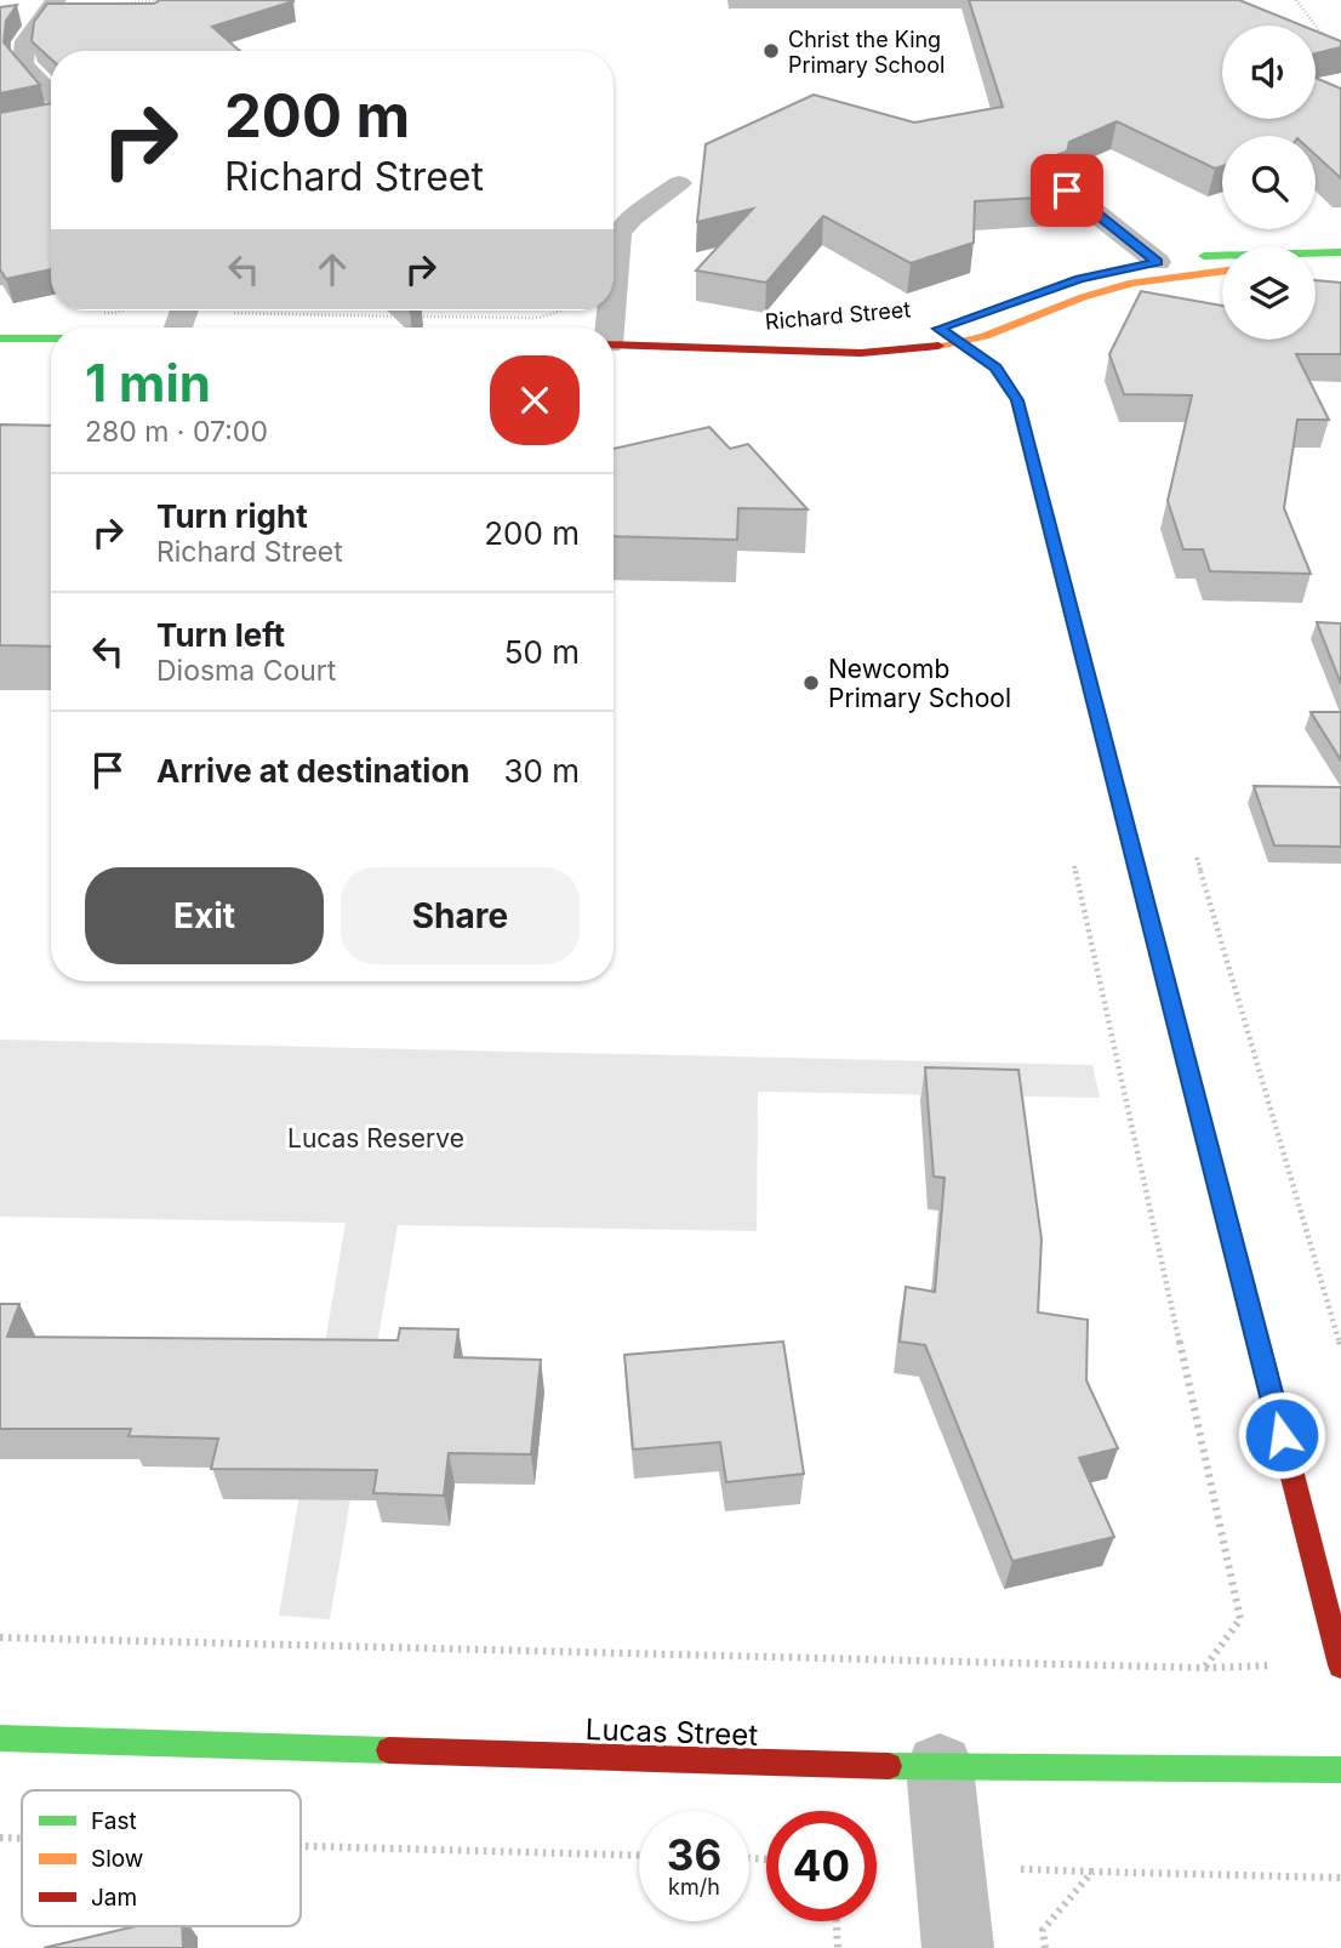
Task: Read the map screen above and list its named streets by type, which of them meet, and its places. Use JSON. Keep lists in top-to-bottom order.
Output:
{
  "streets": {
    "street": ["Richard Street", "Lucas Street"]
  },
  "parks": ["Lucas Reserve"],
  "places": ["Christ the King Primary School", "Newcomb Primary School"],
  "legend": ["Fast", "Slow", "Jam"],
  "page": {
    "turn": ["200 m", "Richard Street"],
    "heading": ["1 min", "280 m · 07:00"],
    "list": [
      {
        "name": "Turn right",
        "note": "Richard Street",
        "value": "200 m"
      },
      {
        "name": "Turn left",
        "note": "Diosma Court",
        "value": "50 m"
      },
      {
        "name": "Arrive at destination",
        "value": "30 m"
      }
    ],
    "buttons": ["Exit", "Share"],
    "speed": "36 km/h",
    "limit": "40"
  }
}
